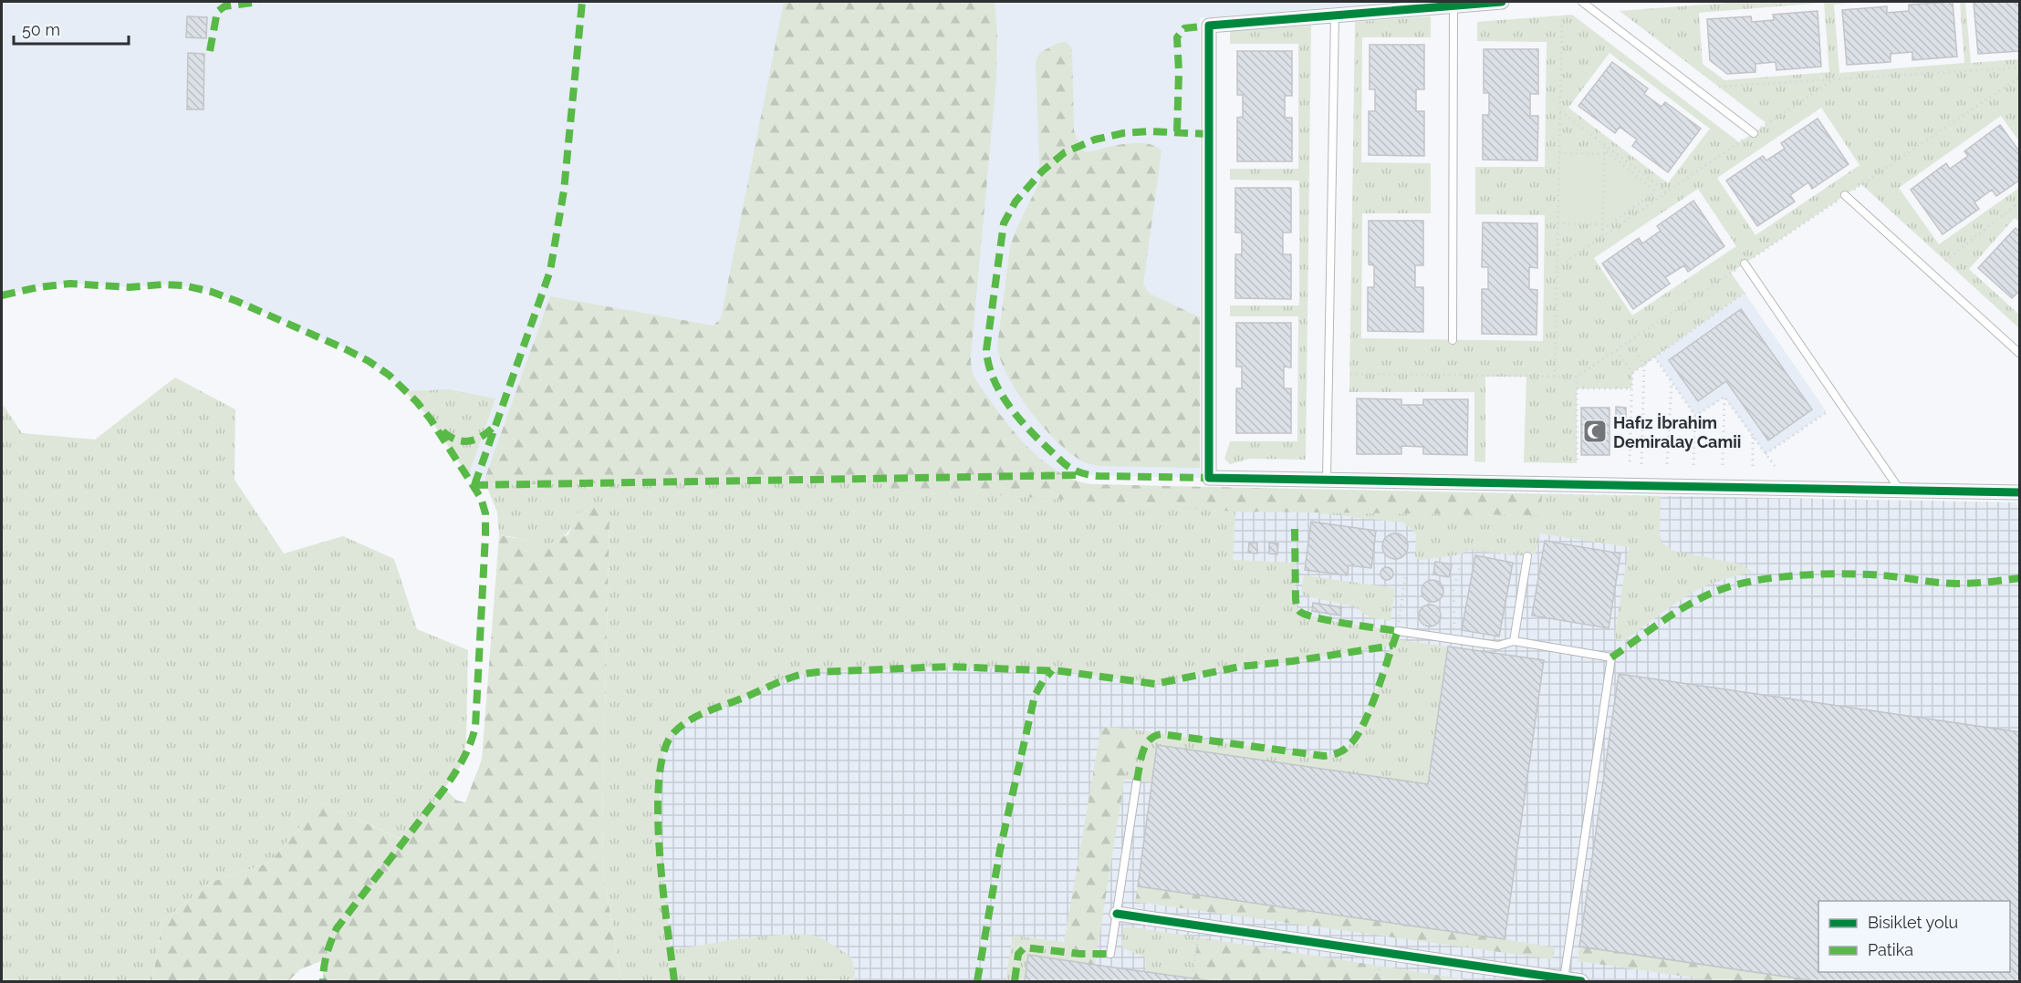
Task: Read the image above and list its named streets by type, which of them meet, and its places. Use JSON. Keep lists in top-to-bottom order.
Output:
{
  "places": {
    "mosque": ["Hafız İbrahim Demiralay Camii"]
  },
  "legend": ["Bisiklet yolu", "Patika"],
  "scale_bar": "50 m"
}
